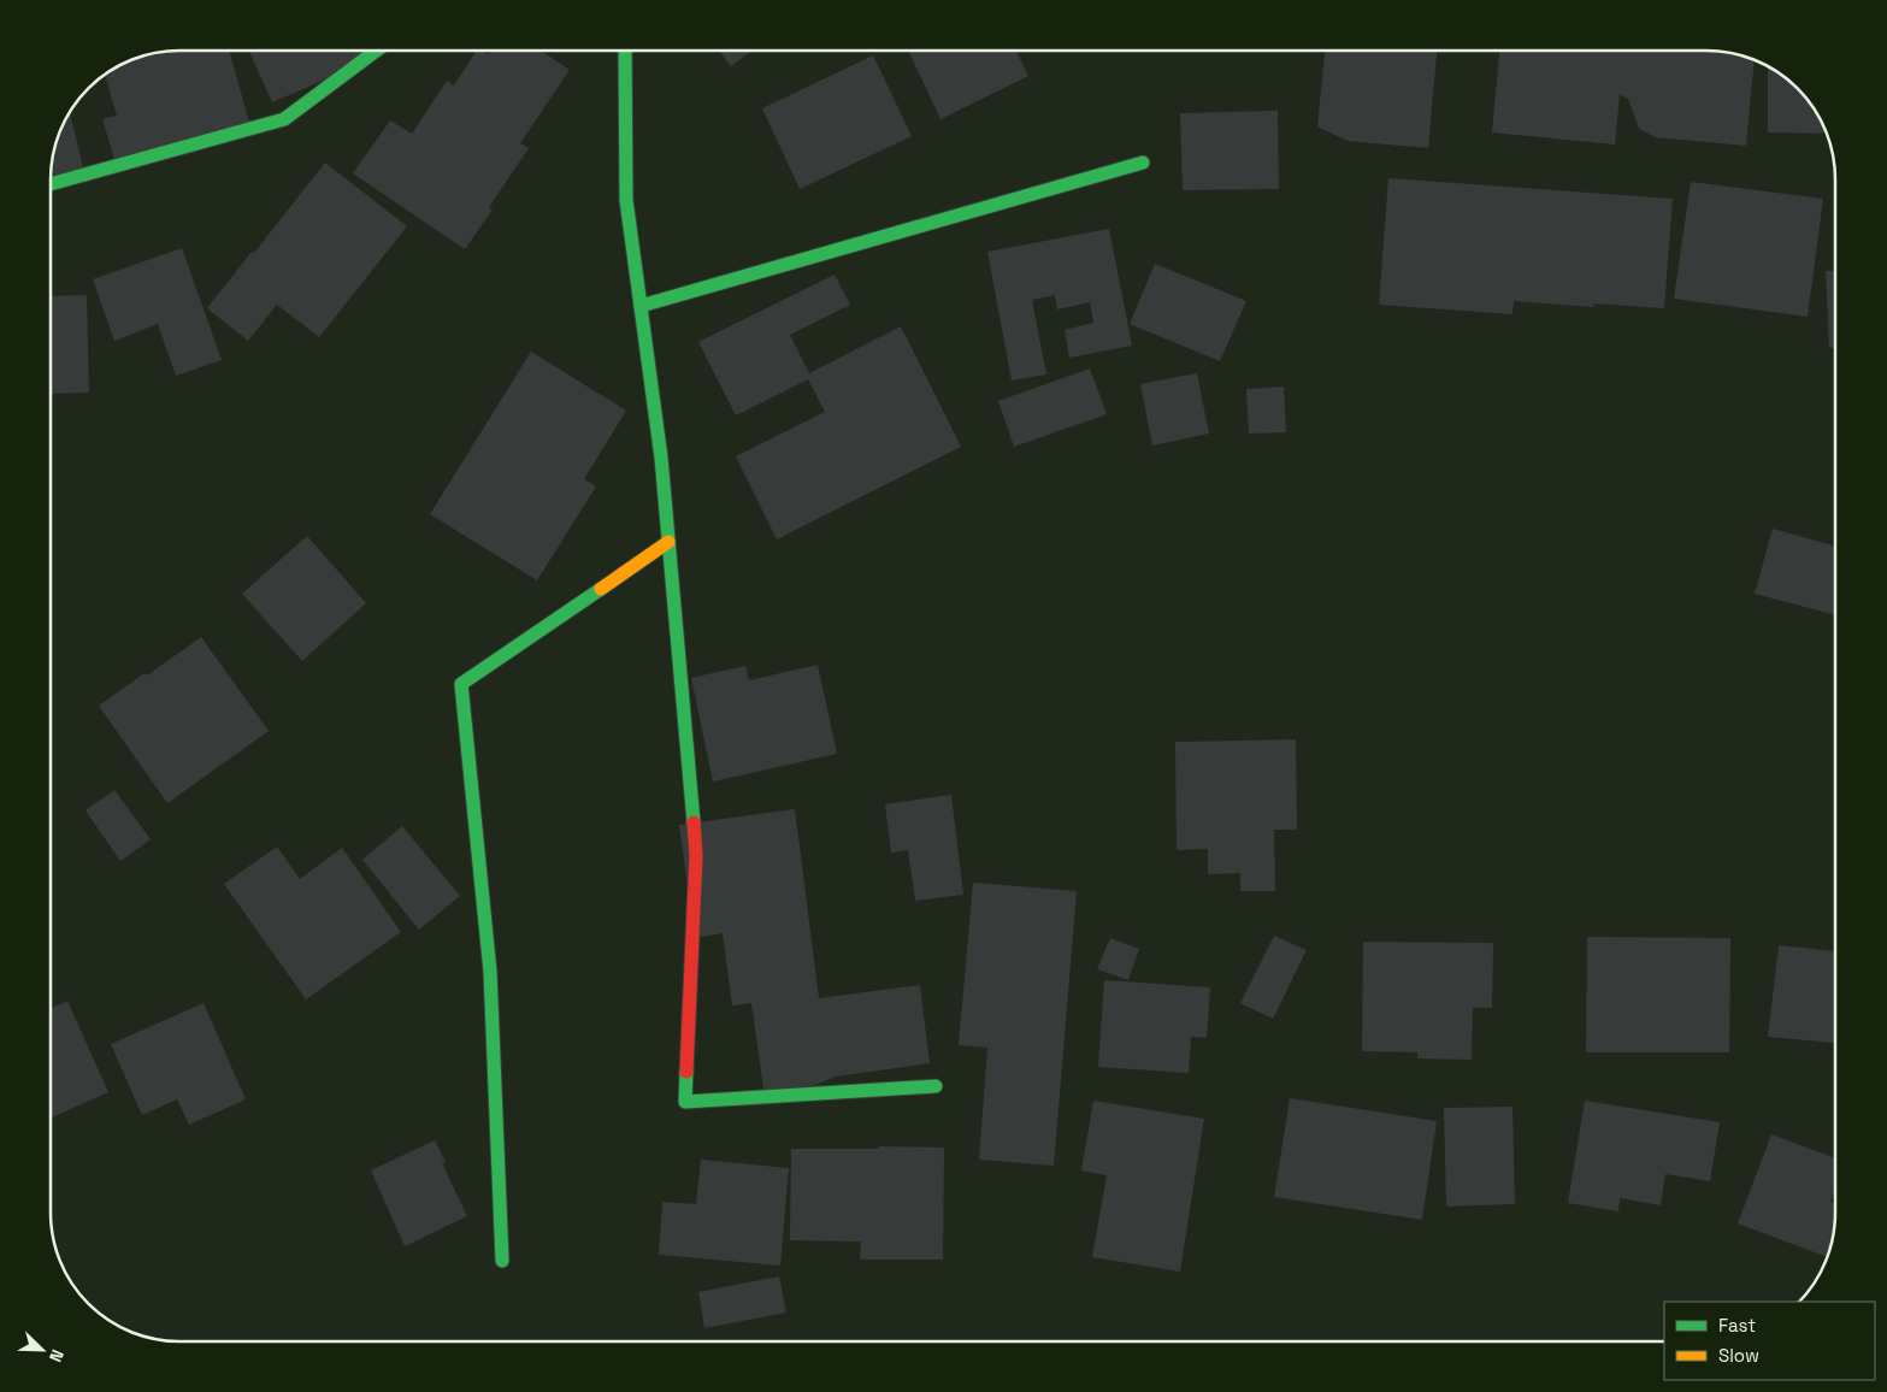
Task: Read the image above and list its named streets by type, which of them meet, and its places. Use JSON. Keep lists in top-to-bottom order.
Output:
{
  "legend": ["Fast", "Slow"],
  "north": "bottom right"
}
